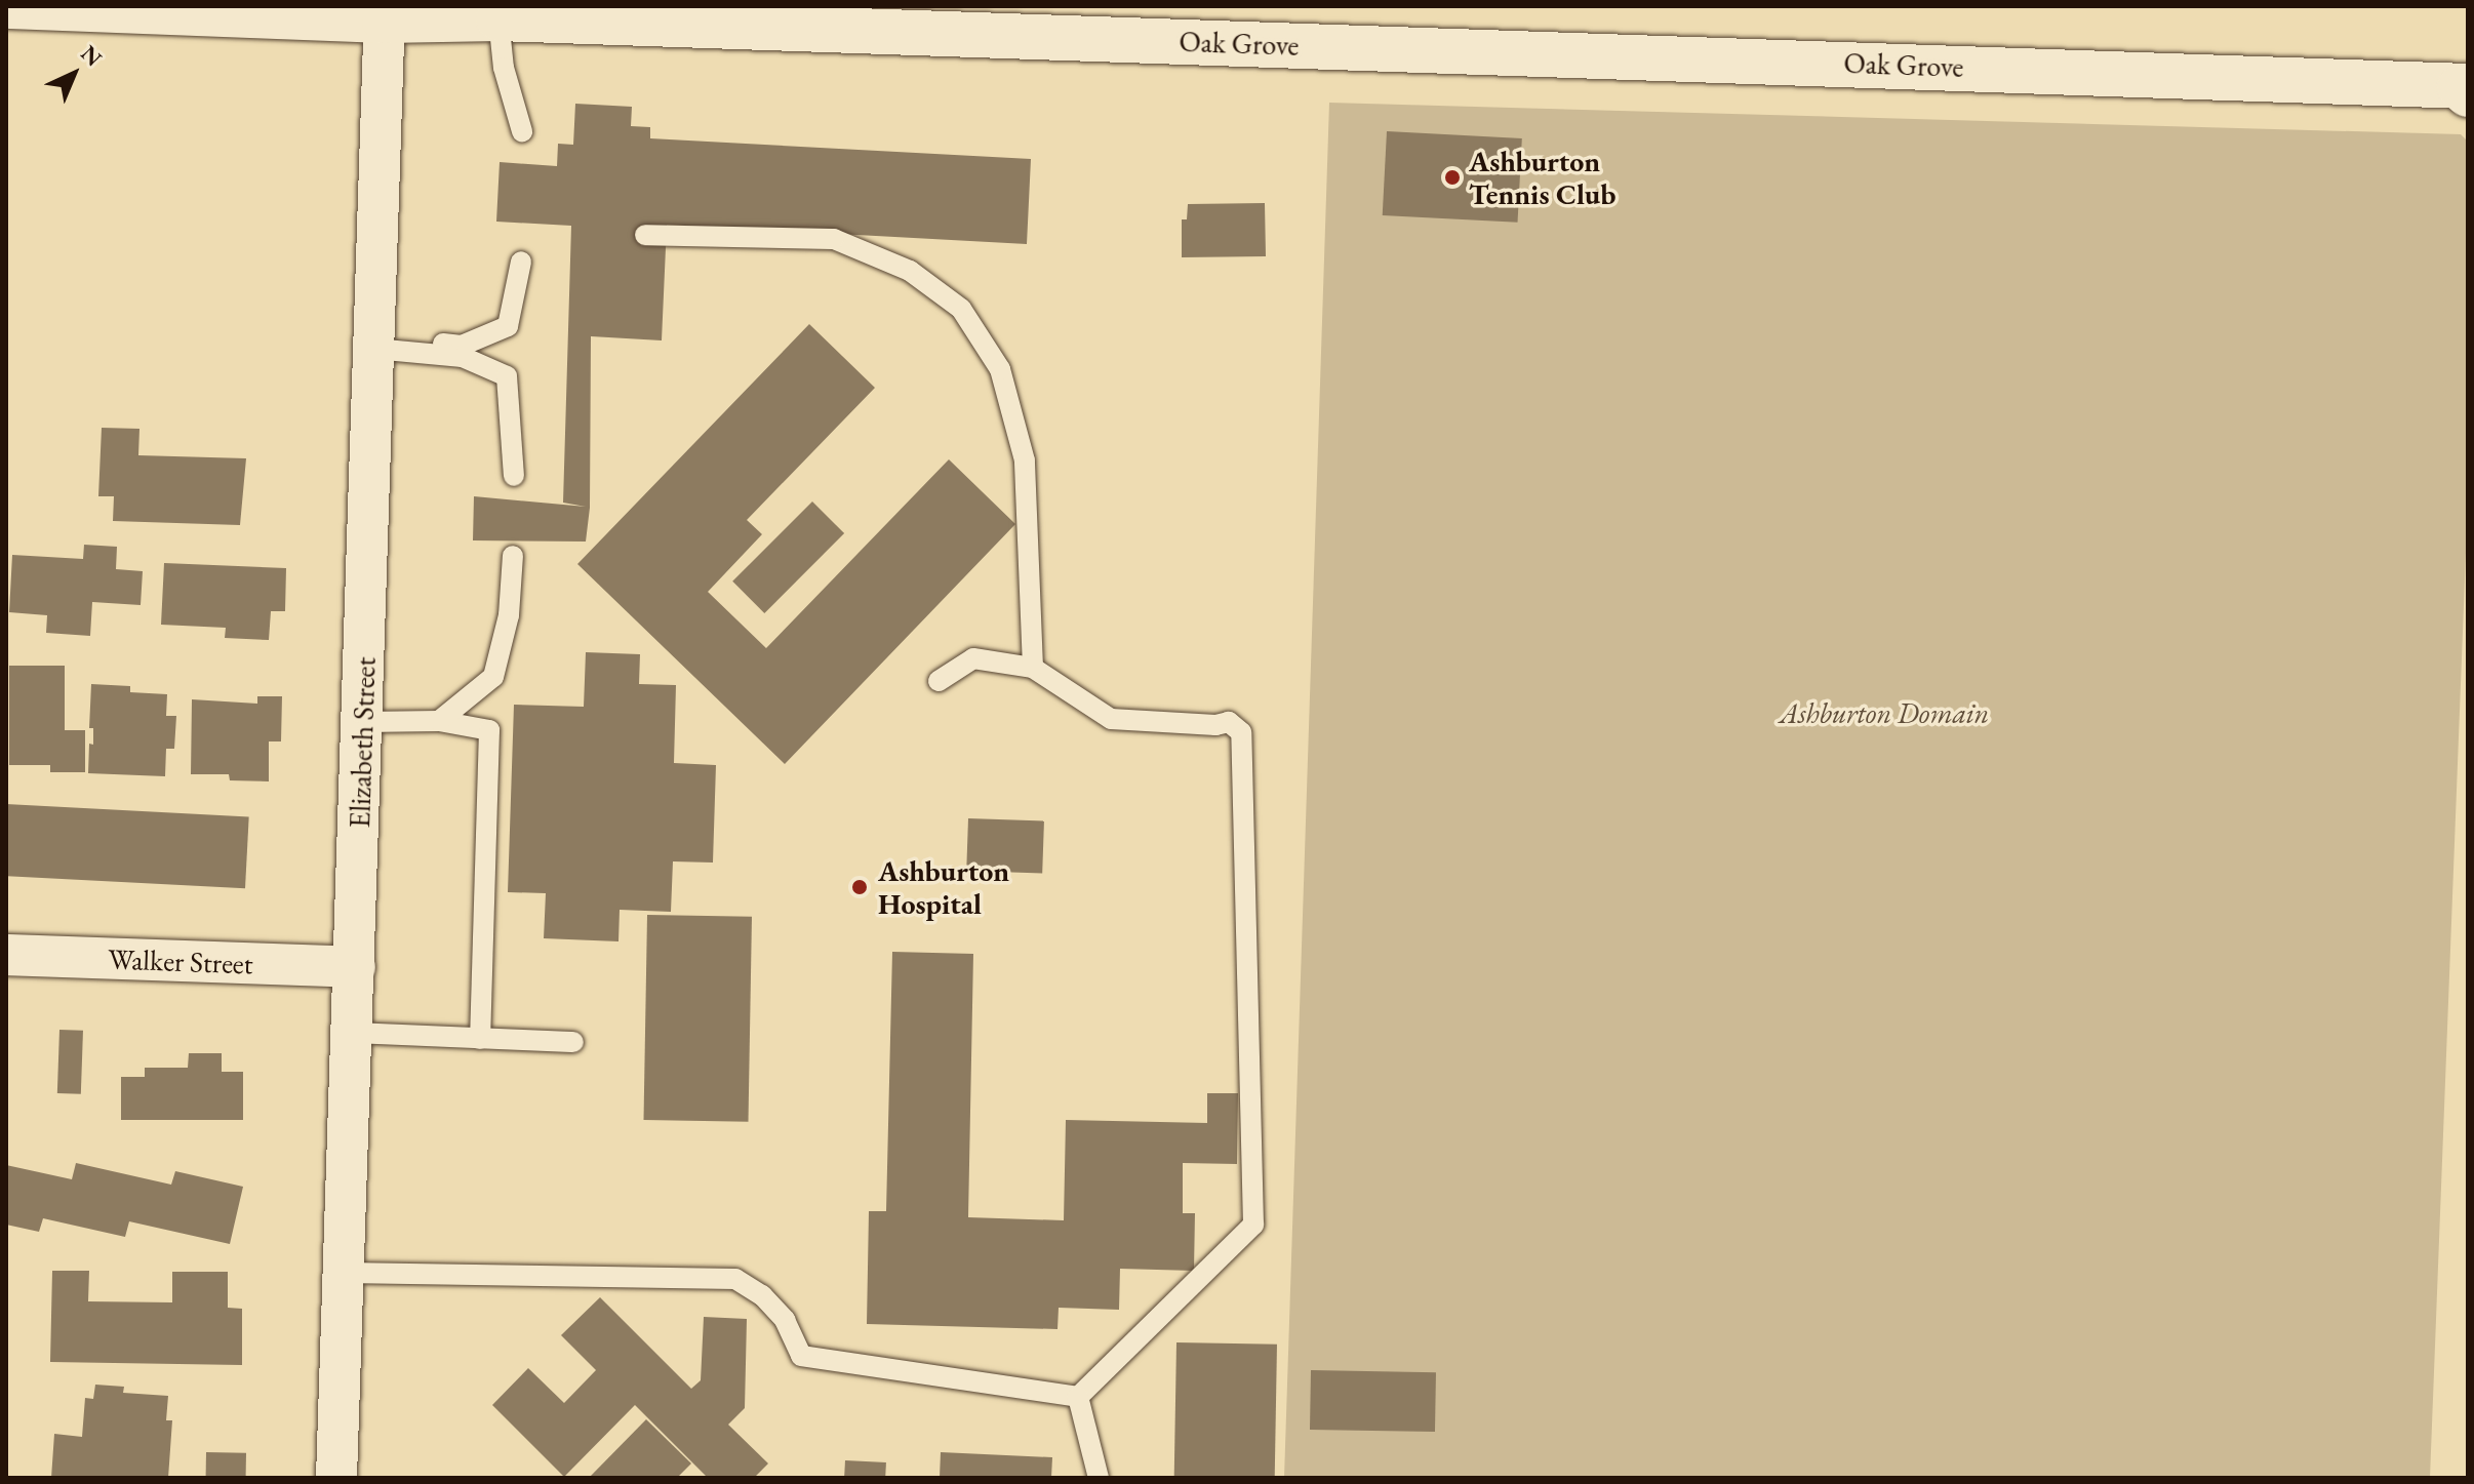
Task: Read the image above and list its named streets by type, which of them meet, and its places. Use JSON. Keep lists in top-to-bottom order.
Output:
{
  "streets": {
    "street": ["Oak Grove", "Elizabeth Street", "Walker Street"]
  },
  "crossings": [
    ["Oak Grove", "Elizabeth Street"],
    ["Elizabeth Street", "Walker Street"]
  ],
  "parks": ["Ashburton Domain"],
  "places": ["Ashburton Tennis Club", "Ashburton Hospital"],
  "north": "top right"
}
